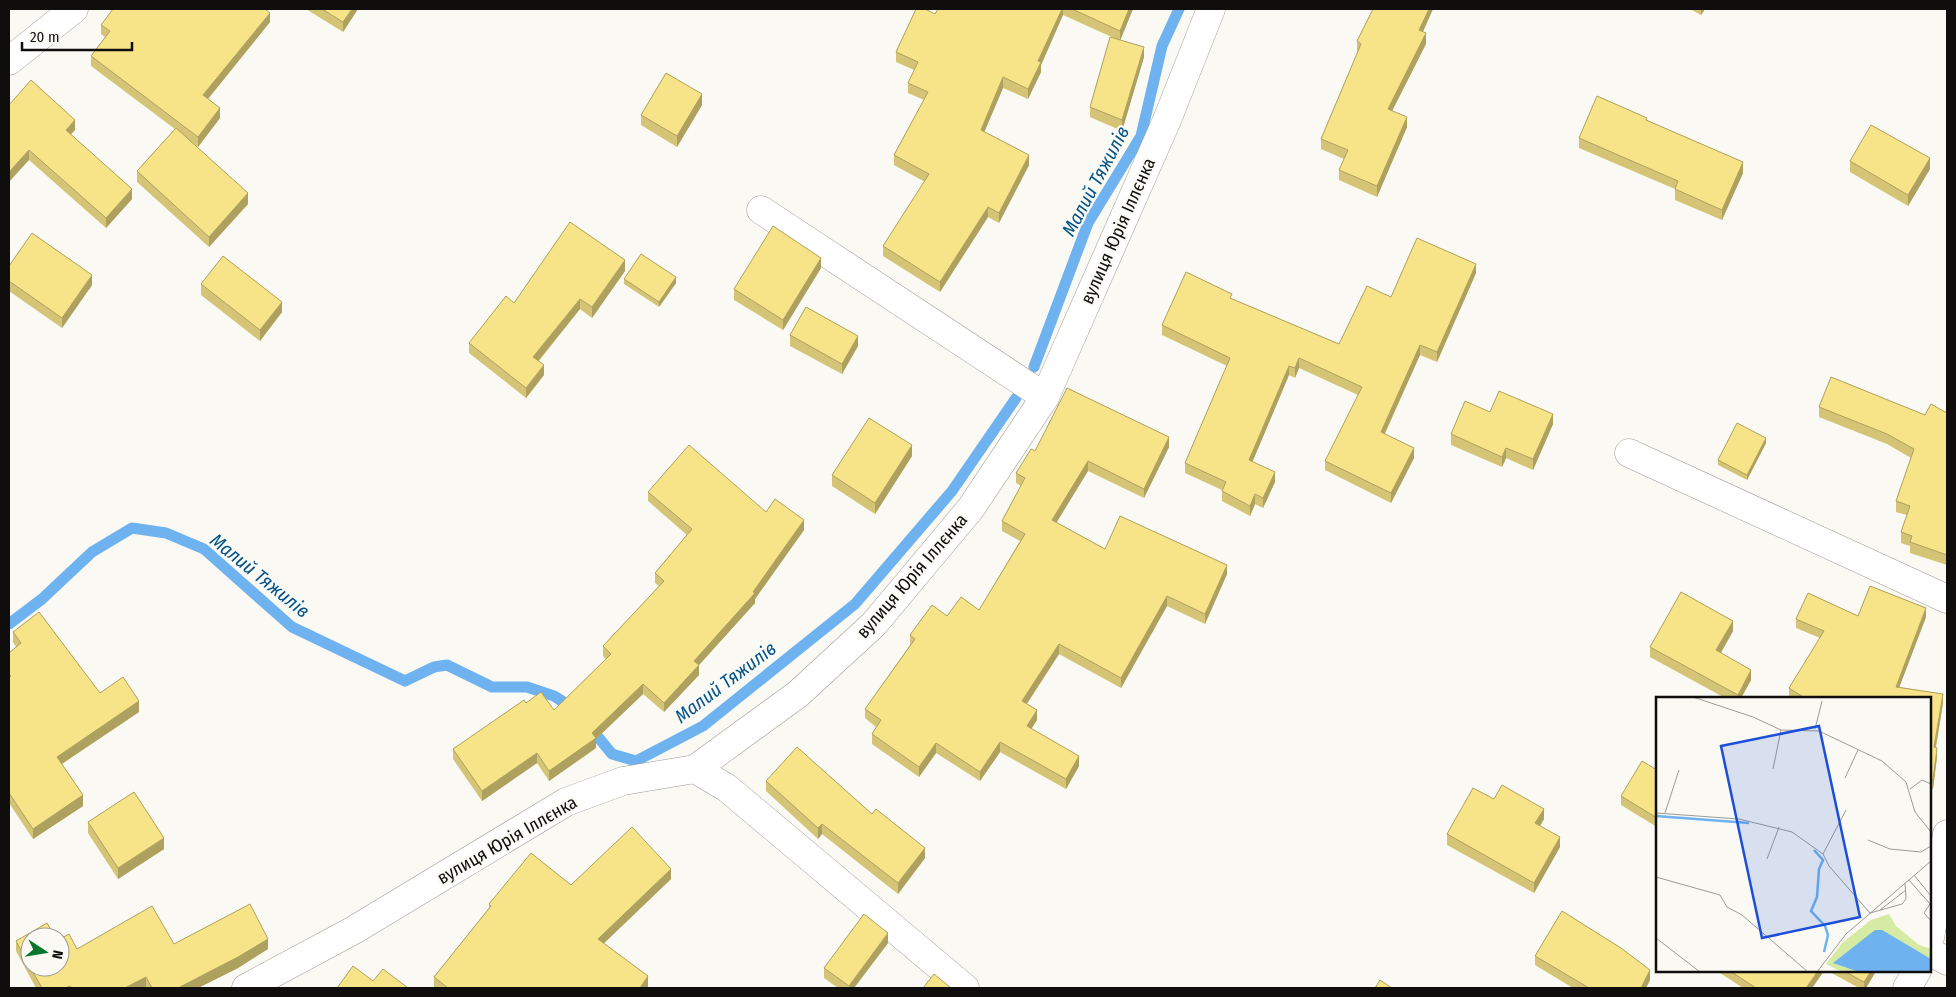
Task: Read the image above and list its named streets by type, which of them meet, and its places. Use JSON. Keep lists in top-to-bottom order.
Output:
{
  "streets": {
    "street": ["вулиця Юрія Іллєнка"]
  },
  "water": ["Малий Тяжилів"],
  "scale_bar": "20 m",
  "north": "right"
}
